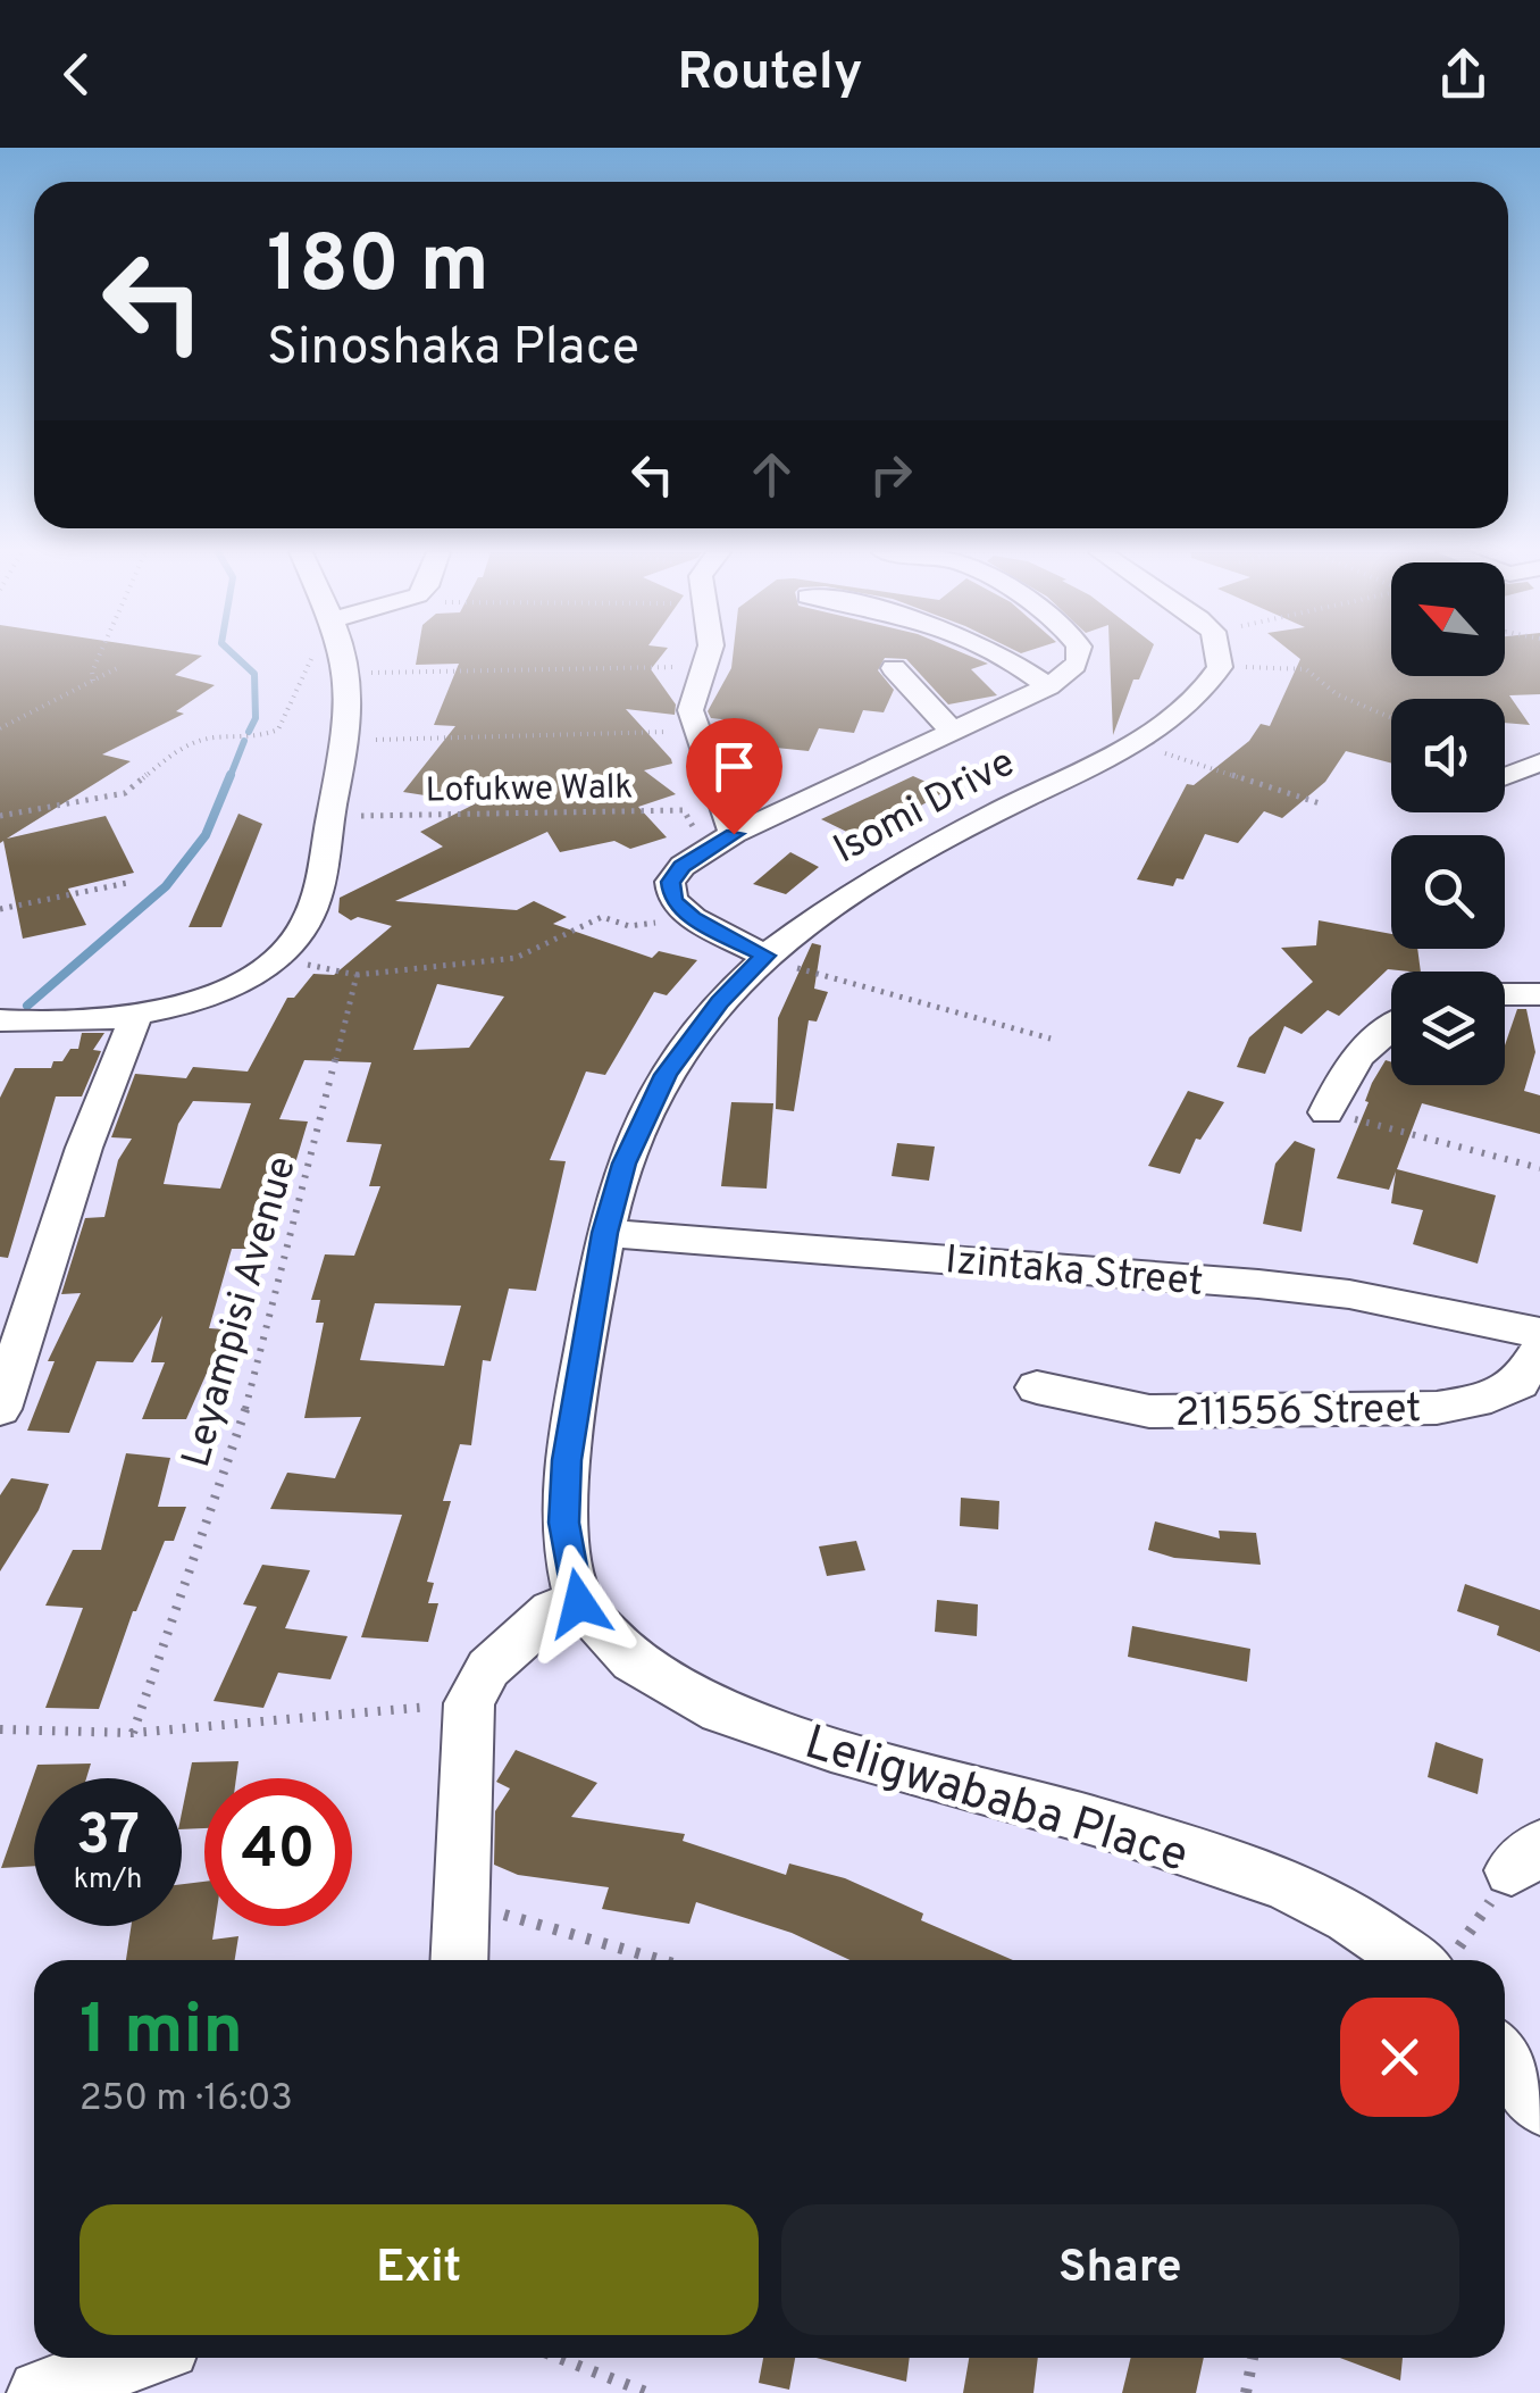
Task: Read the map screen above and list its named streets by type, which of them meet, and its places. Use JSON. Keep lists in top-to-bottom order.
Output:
{
  "streets": {
    "street": [
      "Isomi Drive",
      "Izintaka Street",
      "211556 Street",
      "Leligwababa Place"
    ],
    "path": ["Lofukwe Walk", "Leyampisi Avenue"]
  },
  "crossings": [
    ["Isomi Drive", "Izintaka Street"],
    ["Isomi Drive", "Leligwababa Place"]
  ],
  "north": "top left",
  "page": {
    "header": "Routely",
    "turn": ["180 m", "Sinoshaka Place"],
    "speed": "37 km/h",
    "limit": "40",
    "heading": ["1 min", "250 m · 16:03"],
    "buttons": ["Exit", "Share"]
  }
}
